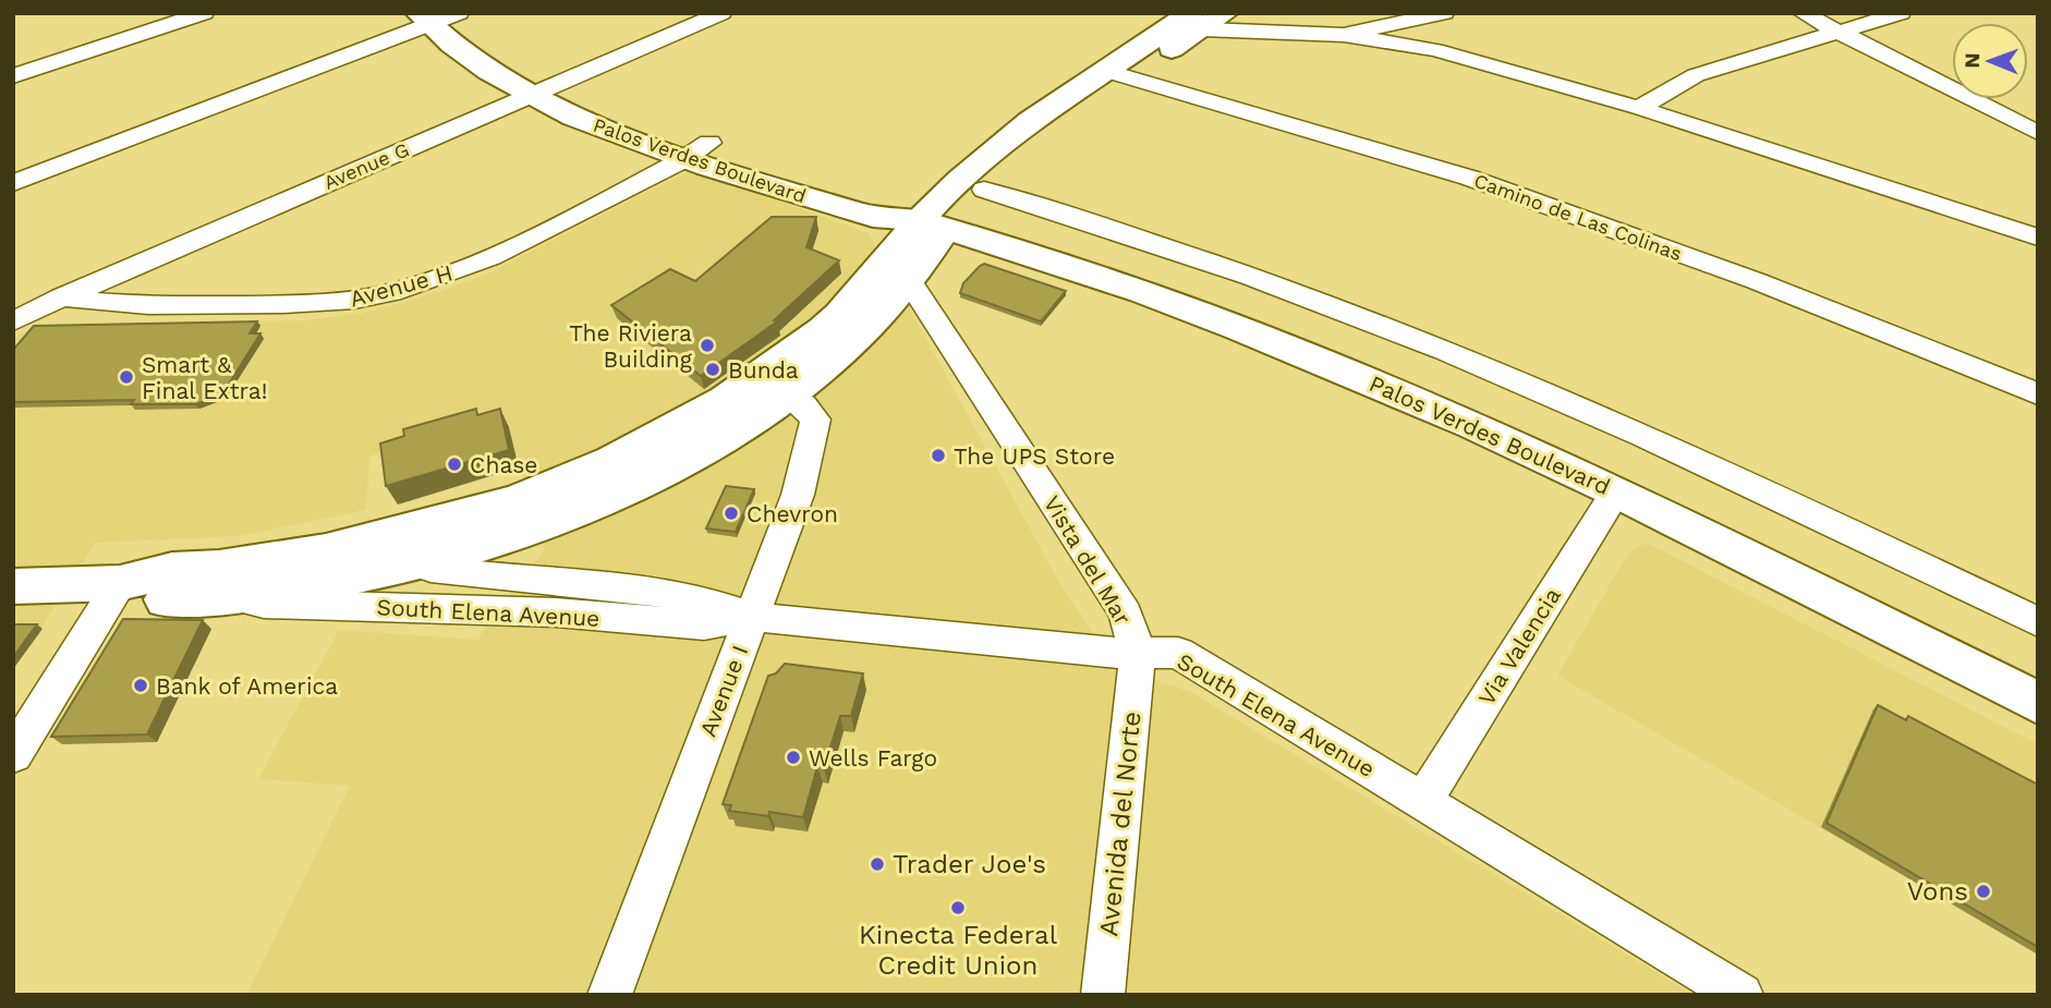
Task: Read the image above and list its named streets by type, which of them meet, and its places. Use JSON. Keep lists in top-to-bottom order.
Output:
{
  "streets": {
    "main road": ["Palos Verdes Boulevard"],
    "street": [
      "Avenue G",
      "Camino de Las Colinas",
      "Avenue H",
      "Vista del Mar",
      "South Elena Avenue",
      "Via Valencia",
      "Avenue I",
      "Avenida del Norte"
    ]
  },
  "crossings": [
    ["Palos Verdes Boulevard", "Avenue G"],
    ["Palos Verdes Boulevard", "Avenue H"],
    ["Palos Verdes Boulevard", "Via Valencia"],
    ["Avenue G", "Avenue H"],
    ["Vista del Mar", "South Elena Avenue"],
    ["Vista del Mar", "Avenida del Norte"],
    ["South Elena Avenue", "Via Valencia"],
    ["South Elena Avenue", "Avenue I"],
    ["South Elena Avenue", "Avenida del Norte"]
  ],
  "places": [
    "The Riviera Building",
    "Bunda",
    "Smart & Final Extra!",
    "The UPS Store",
    "Chase",
    "Chevron",
    "Bank of America",
    "Wells Fargo",
    "Trader Joe's",
    "Vons",
    "Kinecta Federal Credit Union"
  ],
  "north": "left"
}
